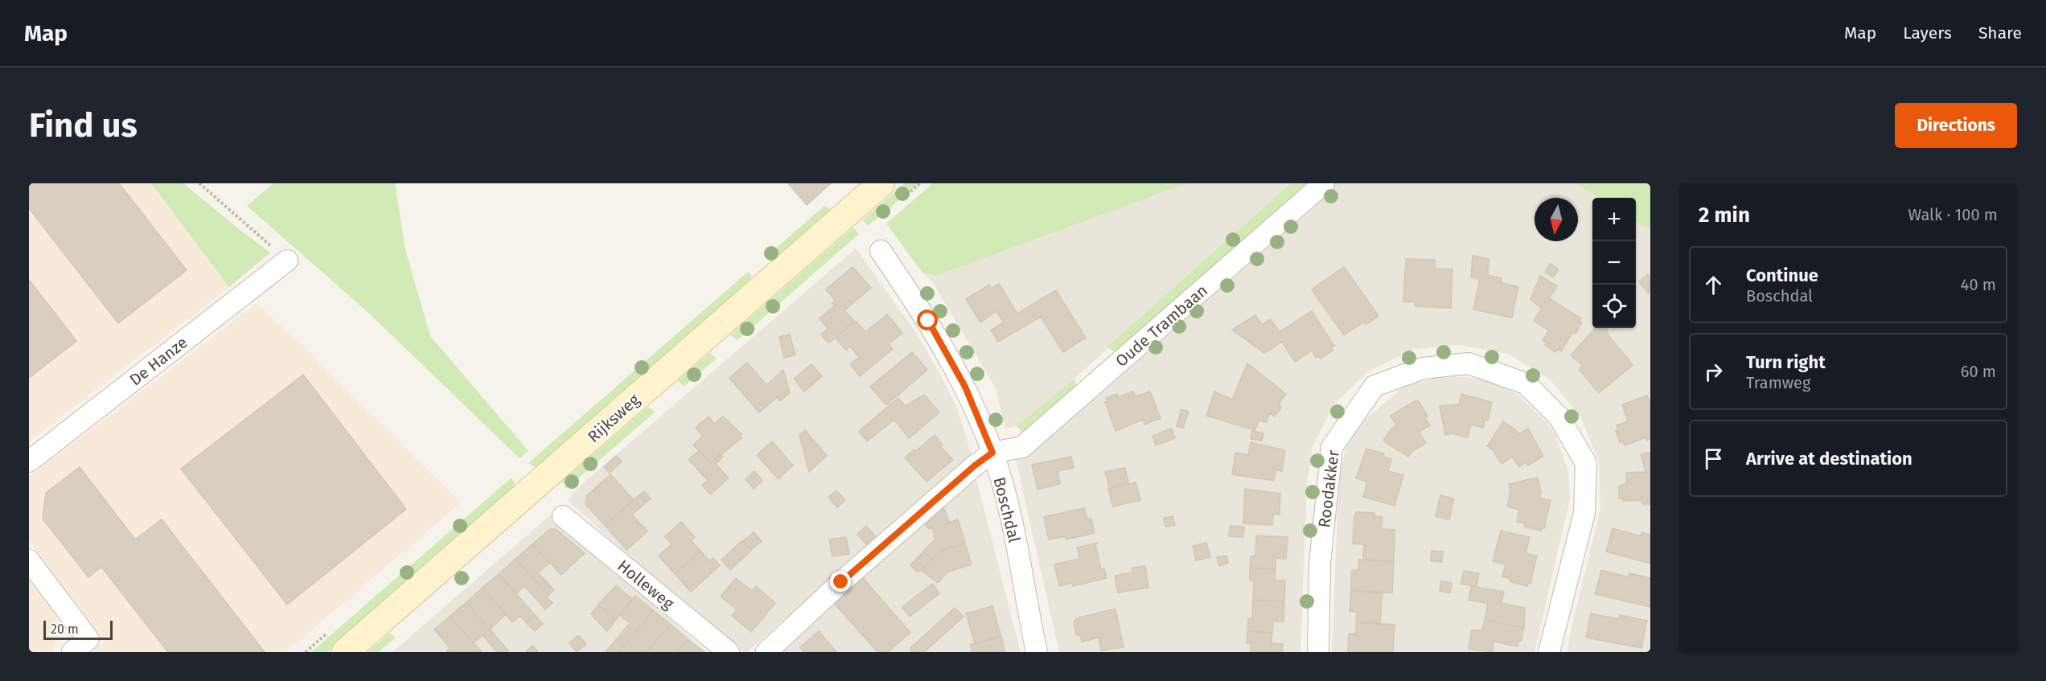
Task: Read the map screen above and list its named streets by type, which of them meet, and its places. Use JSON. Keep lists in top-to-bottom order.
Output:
{
  "streets": {
    "main road": ["Rijksweg"],
    "street": [
      "Oude Trambaan",
      "De Hanze",
      "Roodakker",
      "Boschdal",
      "Holleweg"
    ]
  },
  "crossings": [
    ["Oude Trambaan", "Boschdal"]
  ],
  "scale_bar": "20 m",
  "north": "bottom",
  "page": {
    "header": "Map",
    "nav": ["Map", "Layers", "Share"],
    "buttons": "Directions",
    "title": "Find us",
    "heading": ["2 min", "Walk · 100 m"],
    "map_buttons": ["+", "−"],
    "list": [
      ["Continue", "Boschdal", "40 m"],
      ["Turn right", "Tramweg", "60 m"],
      "Arrive at destination"
    ],
    "scale": "20 m"
  }
}
